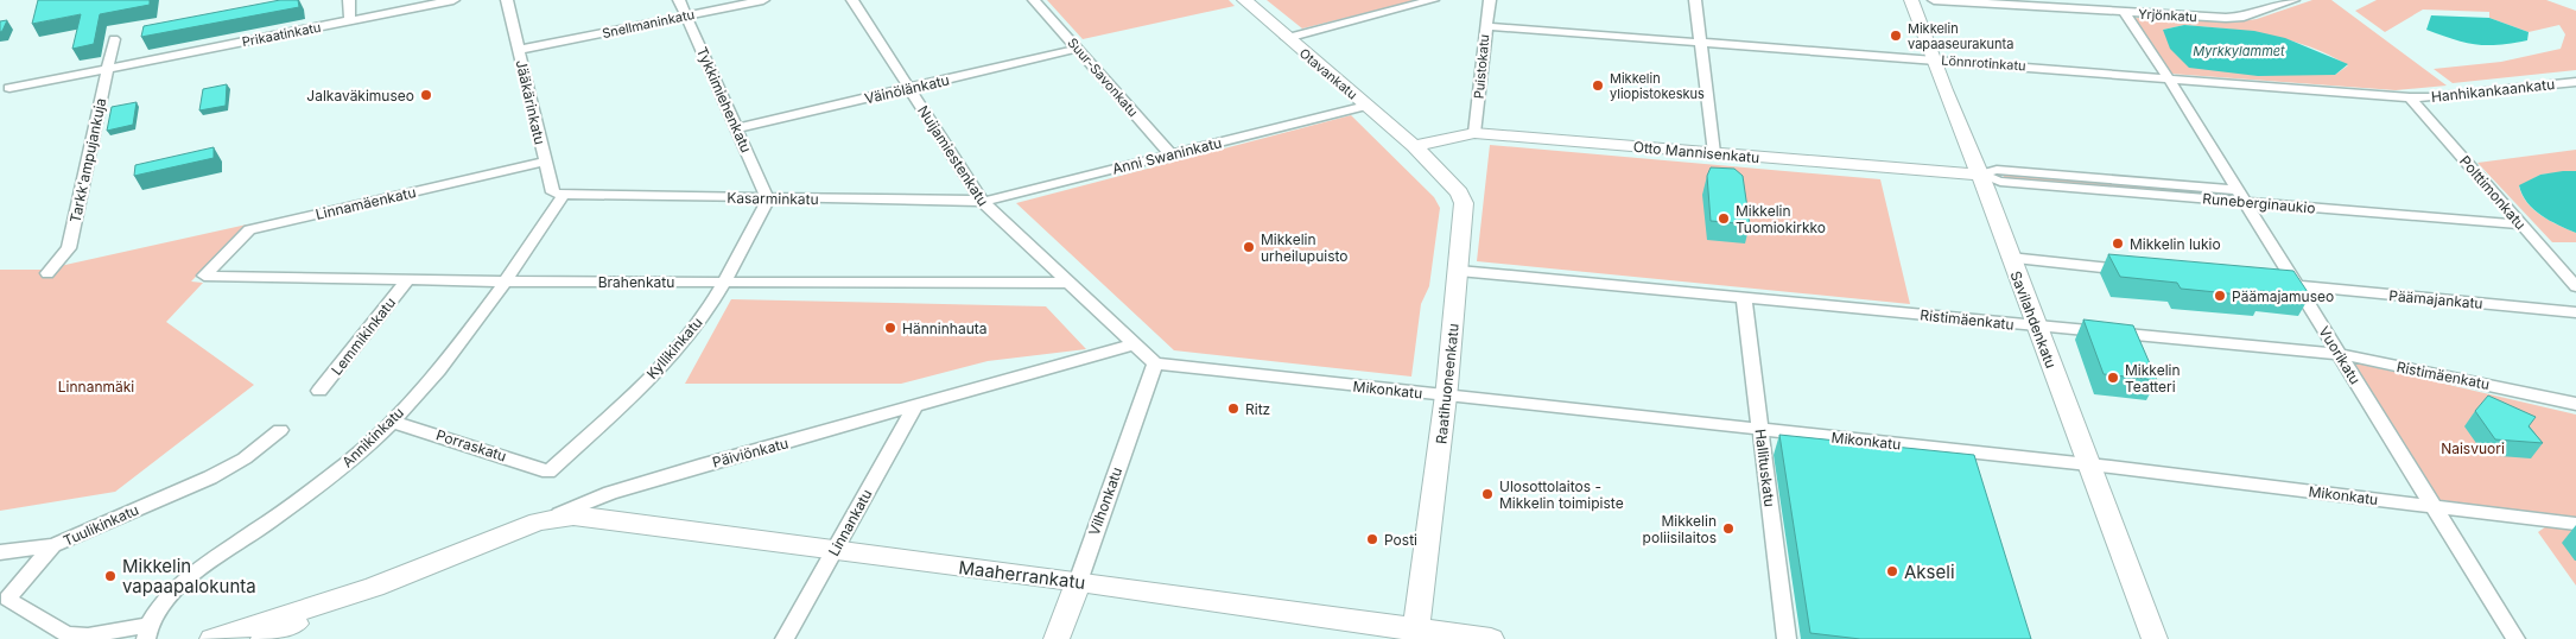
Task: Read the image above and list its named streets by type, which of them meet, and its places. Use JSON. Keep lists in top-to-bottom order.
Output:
{
  "streets": {
    "main road": [
      "Otavankatu",
      "Otto Mannisenkatu",
      "Savilahdenkatu",
      "Raatihuoneenkatu",
      "Päiviönkatu",
      "Vilhonkatu",
      "Maaherrankatu"
    ],
    "street": [
      "Yrjönkatu",
      "Snellmaninkatu",
      "Prikaatinkatu",
      "Lönnrotinkatu",
      "Puistokatu",
      "Suur-Savonkatu",
      "Väinölänkatu",
      "Hanhikankaankatu",
      "Tykkimiehenkatu",
      "Jääkärinkatu",
      "Nuijamiestenkatu",
      "Anni Swaninkatu",
      "Tarkk'ampujankuja",
      "Polttimonkatu",
      "Kasarminkatu",
      "Linnamäenkatu",
      "Runeberginaukio",
      "Brahenkatu",
      "Päämajankatu",
      "Ristimäenkatu",
      "Lemmikinkatu",
      "Kyllikinkatu",
      "Vuorikatu",
      "Mikonkatu",
      "Annikinkatu",
      "Porraskatu",
      "Hallituskatu",
      "Linnankatu",
      "Tuulikinkatu"
    ]
  },
  "crossings": [
    ["Yrjönkatu", "Vuorikatu"],
    ["Snellmaninkatu", "Tykkimiehenkatu"],
    ["Snellmaninkatu", "Jääkärinkatu"],
    ["Prikaatinkatu", "Tarkk'ampujankuja"],
    ["Lönnrotinkatu", "Puistokatu"],
    ["Lönnrotinkatu", "Hanhikankaankatu"],
    ["Lönnrotinkatu", "Polttimonkatu"],
    ["Lönnrotinkatu", "Savilahdenkatu"],
    ["Lönnrotinkatu", "Vuorikatu"],
    ["Puistokatu", "Otto Mannisenkatu"],
    ["Otavankatu", "Otto Mannisenkatu"],
    ["Otavankatu", "Anni Swaninkatu"],
    ["Otavankatu", "Raatihuoneenkatu"],
    ["Suur-Savonkatu", "Väinölänkatu"],
    ["Suur-Savonkatu", "Anni Swaninkatu"],
    ["Väinölänkatu", "Tykkimiehenkatu"],
    ["Väinölänkatu", "Nuijamiestenkatu"],
    ["Hanhikankaankatu", "Polttimonkatu"],
    ["Tykkimiehenkatu", "Kasarminkatu"],
    ["Tykkimiehenkatu", "Kyllikinkatu"],
    ["Jääkärinkatu", "Kasarminkatu"],
    ["Jääkärinkatu", "Linnamäenkatu"],
    ["Jääkärinkatu", "Annikinkatu"],
    ["Otto Mannisenkatu", "Runeberginaukio"],
    ["Otto Mannisenkatu", "Savilahdenkatu"],
    ["Otto Mannisenkatu", "Raatihuoneenkatu"],
    ["Nuijamiestenkatu", "Anni Swaninkatu"],
    ["Nuijamiestenkatu", "Kasarminkatu"],
    ["Nuijamiestenkatu", "Brahenkatu"],
    ["Nuijamiestenkatu", "Mikonkatu"],
    ["Nuijamiestenkatu", "Päiviönkatu"],
    ["Nuijamiestenkatu", "Vilhonkatu"],
    ["Anni Swaninkatu", "Kasarminkatu"],
    ["Polttimonkatu", "Runeberginaukio"],
    ["Kasarminkatu", "Kyllikinkatu"],
    ["Kasarminkatu", "Annikinkatu"],
    ["Linnamäenkatu", "Brahenkatu"],
    ["Runeberginaukio", "Savilahdenkatu"],
    ["Runeberginaukio", "Vuorikatu"],
    ["Brahenkatu", "Lemmikinkatu"],
    ["Brahenkatu", "Kyllikinkatu"],
    ["Brahenkatu", "Annikinkatu"],
    ["Päämajankatu", "Vuorikatu"],
    ["Ristimäenkatu", "Savilahdenkatu"],
    ["Ristimäenkatu", "Vuorikatu"],
    ["Ristimäenkatu", "Raatihuoneenkatu"],
    ["Ristimäenkatu", "Hallituskatu"],
    ["Savilahdenkatu", "Mikonkatu"],
    ["Kyllikinkatu", "Porraskatu"],
    ["Vuorikatu", "Mikonkatu"],
    ["Raatihuoneenkatu", "Mikonkatu"],
    ["Raatihuoneenkatu", "Maaherrankatu"],
    ["Mikonkatu", "Hallituskatu"],
    ["Mikonkatu", "Vilhonkatu"],
    ["Annikinkatu", "Porraskatu"],
    ["Annikinkatu", "Tuulikinkatu"],
    ["Päiviönkatu", "Linnankatu"],
    ["Päiviönkatu", "Maaherrankatu"],
    ["Vilhonkatu", "Maaherrankatu"],
    ["Linnankatu", "Maaherrankatu"]
  ],
  "water": ["Myrkkylammet"],
  "parks": ["Linnanmäki", "Naisvuori"],
  "places": [
    "Mikkelin vapaaseurakunta",
    "Mikkelin yliopistokeskus",
    "Jalkaväkimuseo",
    "Mikkelin Tuomiokirkko",
    "Mikkelin lukio",
    "Mikkelin urheilupuisto",
    "Päämajamuseo",
    "Hänninhauta",
    "Mikkelin Teatteri",
    "Ritz",
    "Ulosottolaitos - Mikkelin toimipiste",
    "Mikkelin poliisilaitos",
    "Posti",
    "Akseli",
    "Mikkelin vapaapalokunta"
  ]
}
